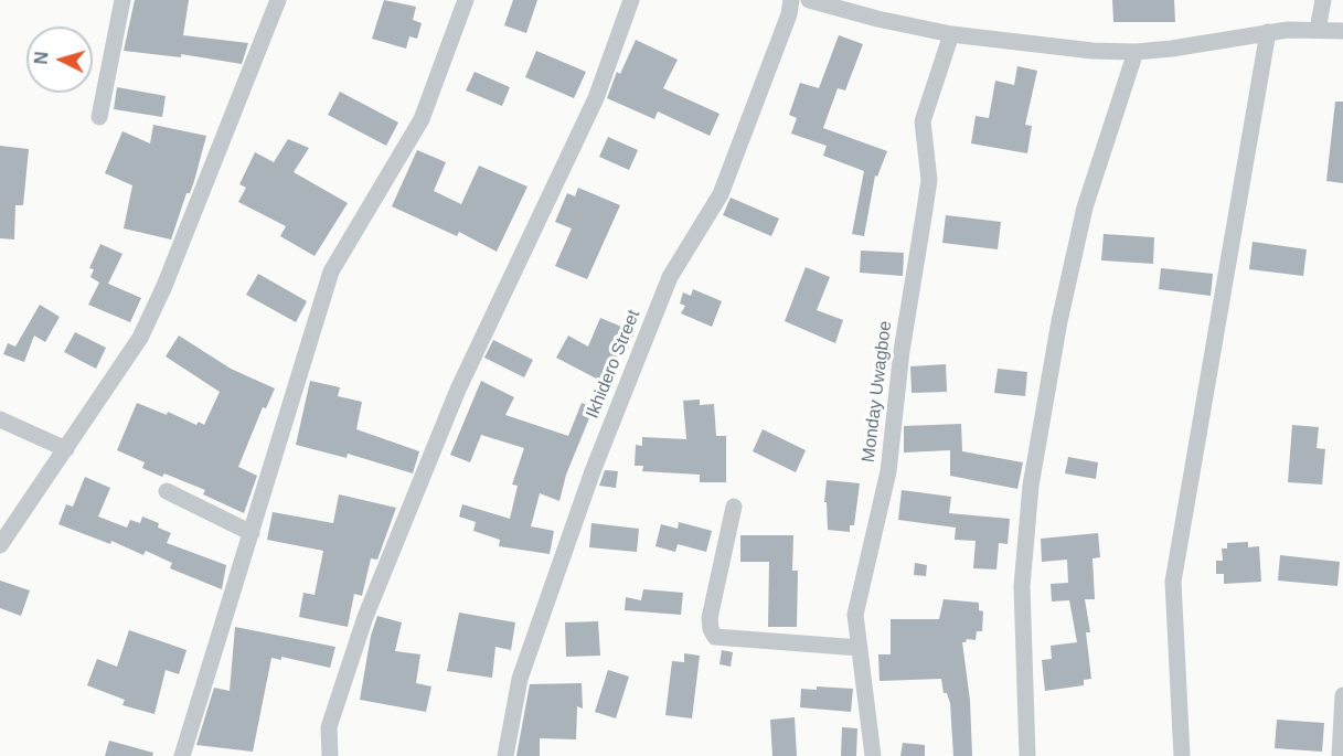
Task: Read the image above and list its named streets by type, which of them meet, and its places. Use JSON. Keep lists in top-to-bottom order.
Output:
{
  "streets": {
    "street": ["Ikhidero Street", "Monday Uwagboe"]
  },
  "north": "left"
}
